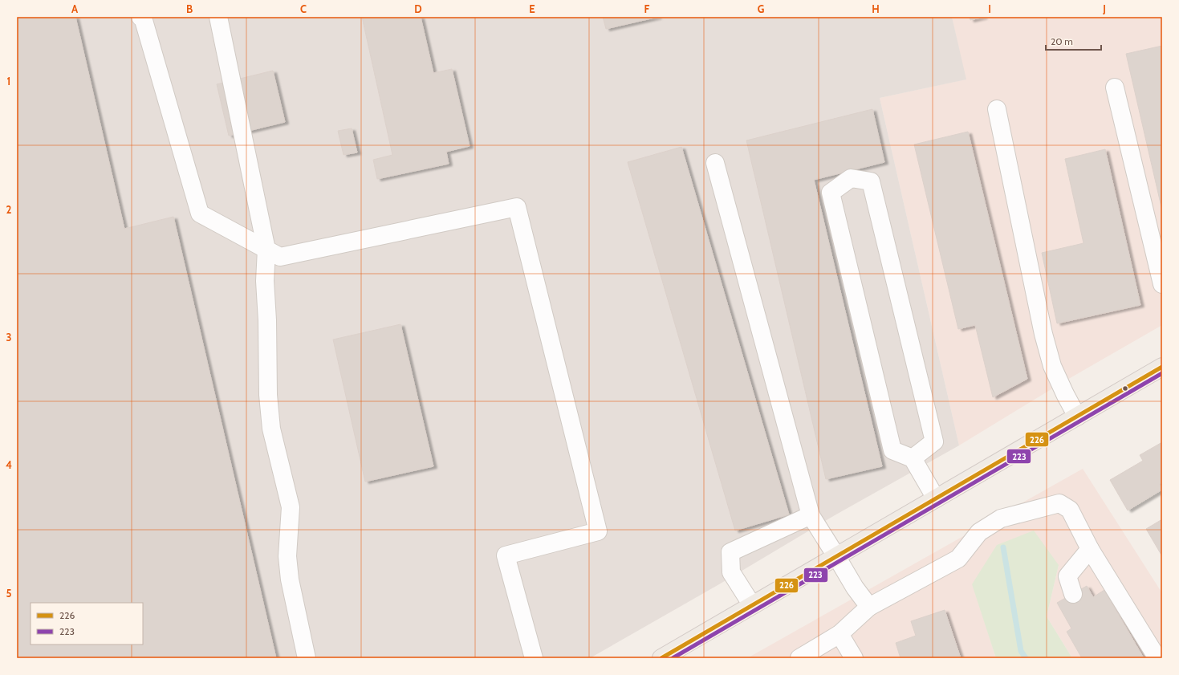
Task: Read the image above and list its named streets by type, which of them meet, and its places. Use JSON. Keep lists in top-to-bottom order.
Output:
{
  "lines": ["transit line 226", "transit line 223"],
  "legend": ["226", "223"],
  "scale_bar": "20 m",
  "grid": {
    "columns": [
      "A",
      "B",
      "C",
      "D",
      "E",
      "F",
      "G",
      "H",
      "I",
      "J"
    ],
    "rows": [
      "1",
      "2",
      "3",
      "4",
      "5"
    ]
  }
}
